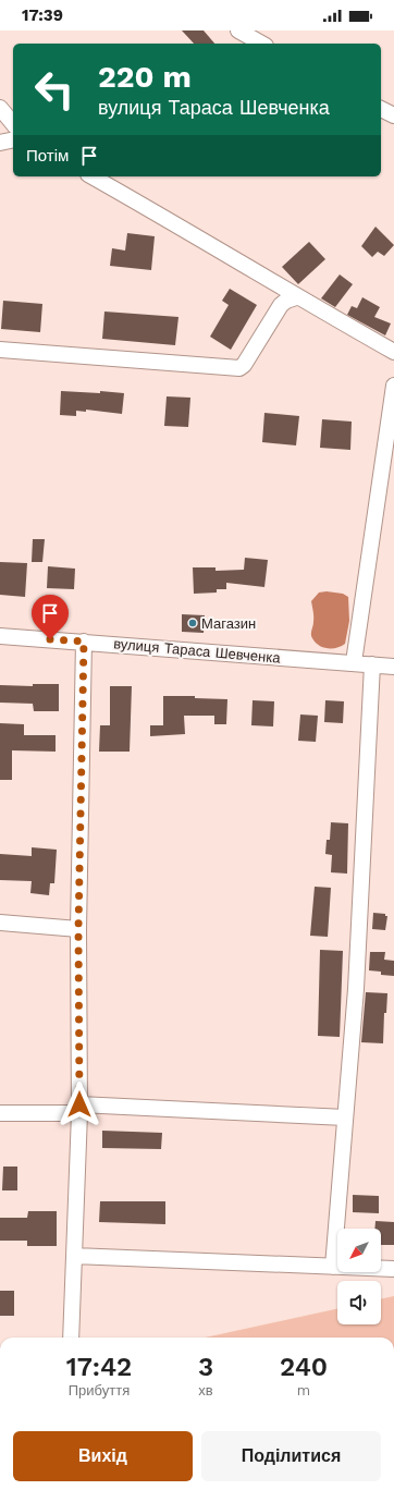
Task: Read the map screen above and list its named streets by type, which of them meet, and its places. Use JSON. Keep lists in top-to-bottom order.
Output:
{
  "streets": {
    "street": ["вулиця Тараса Шевченка"]
  },
  "places": ["Магазин"],
  "north": "bottom left",
  "page": {
    "status": "17:39",
    "turn": ["220 m", "вулиця Тараса Шевченка"],
    "then": "Потім",
    "eta": [
      "17:42",
      "Прибуття",
      "3",
      "хв",
      "240",
      "m"
    ],
    "buttons": ["Вихід", "Поділитися"]
  }
}
